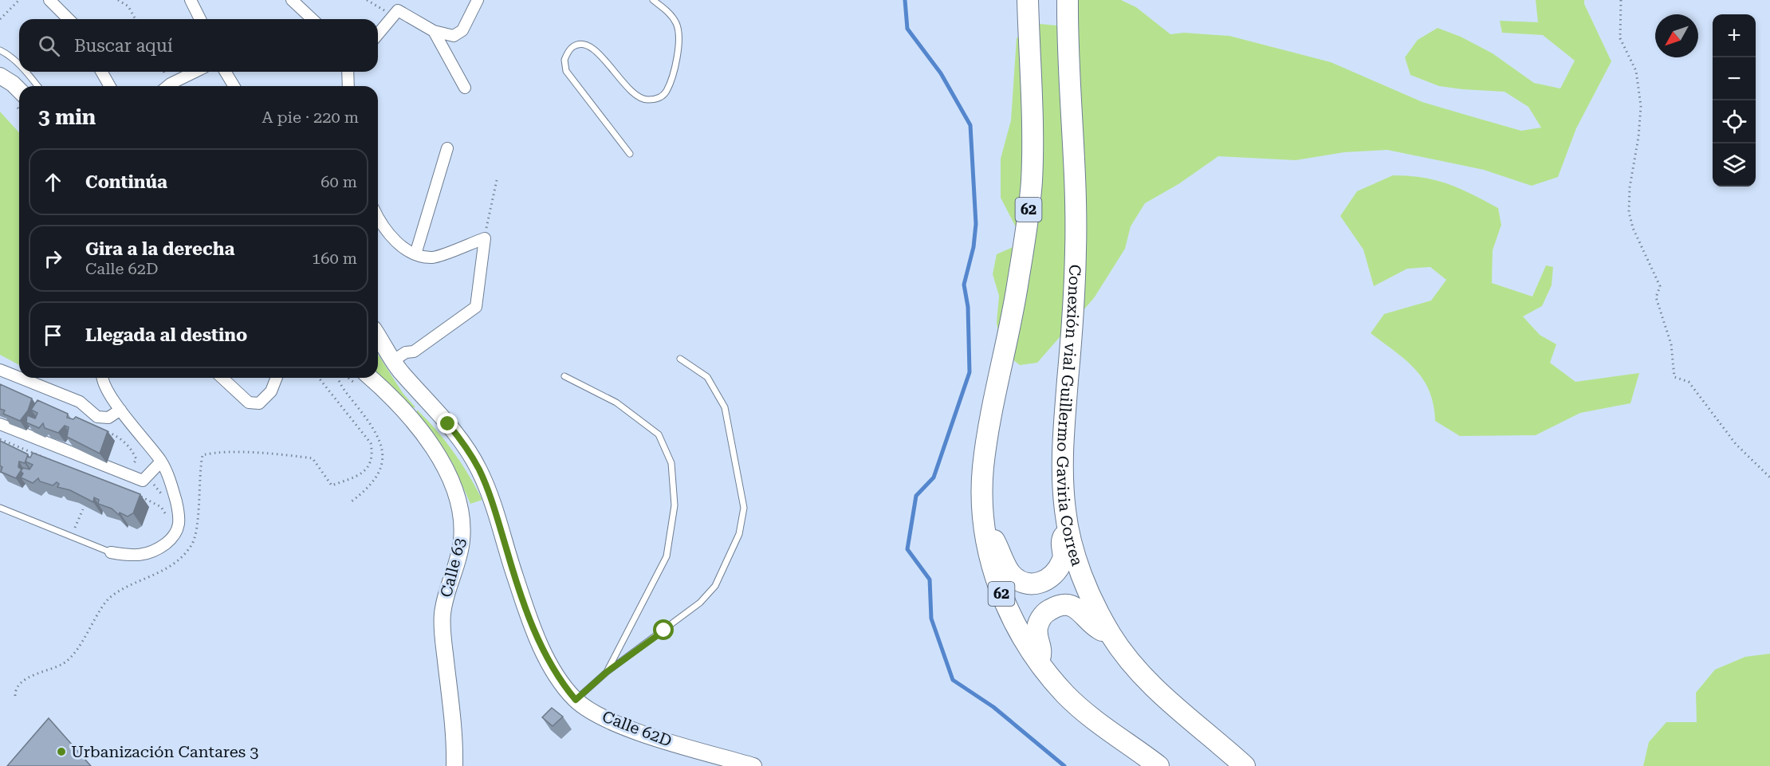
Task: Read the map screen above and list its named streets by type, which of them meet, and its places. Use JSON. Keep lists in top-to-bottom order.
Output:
{
  "streets": {
    "highway": ["62", "Conexión vial Guillermo Gaviria Correa"],
    "main road": ["Calle 63", "Calle 62D"]
  },
  "places": ["Urbanización Cantares 3"],
  "north": "bottom left",
  "page": {
    "map_buttons": ["+", "−"],
    "search": "Buscar aquí",
    "heading": ["3 min", "A pie · 220 m"],
    "list": [
      ["Continúa", "60 m"],
      ["Gira a la derecha", "Calle 62D", "160 m"],
      "Llegada al destino"
    ]
  }
}
